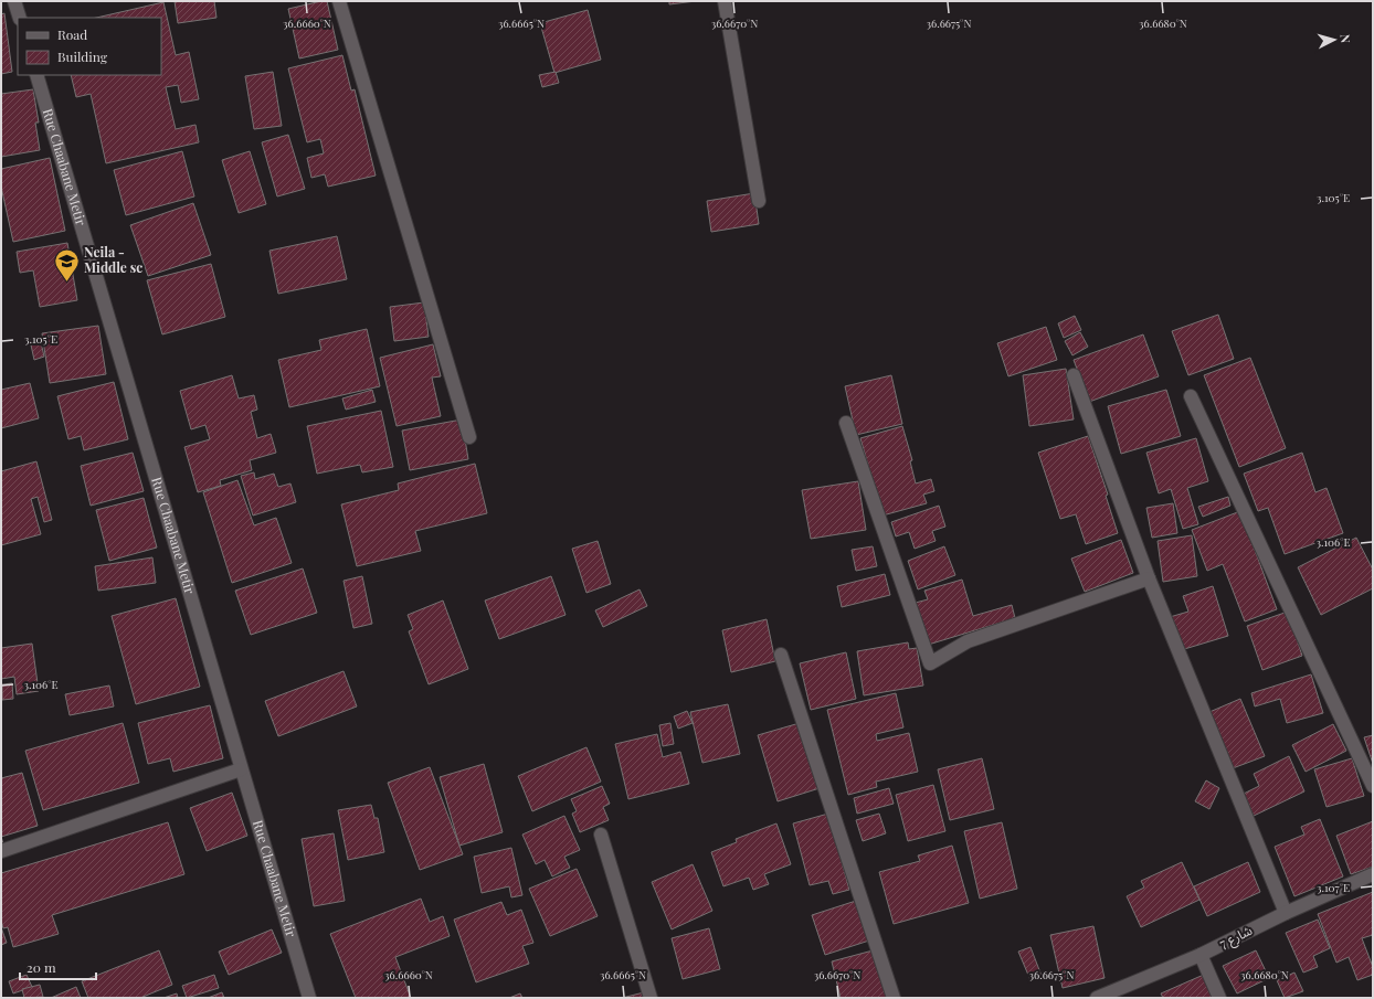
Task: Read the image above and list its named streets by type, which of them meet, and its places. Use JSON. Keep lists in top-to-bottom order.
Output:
{
  "streets": {
    "street": ["Rue Chaabane Metir", "شارع 7"]
  },
  "places": {
    "school or university": ["Neila - Middle sc"]
  },
  "legend": ["Road", "Building"],
  "scale_bar": "20 m",
  "north": "right",
  "coordinates": [
    "36.6660°N",
    "36.6665°N",
    "36.6670°N",
    "36.6675°N",
    "36.6680°N",
    "3.105°E",
    "3.106°E",
    "3.107°E"
  ]
}
